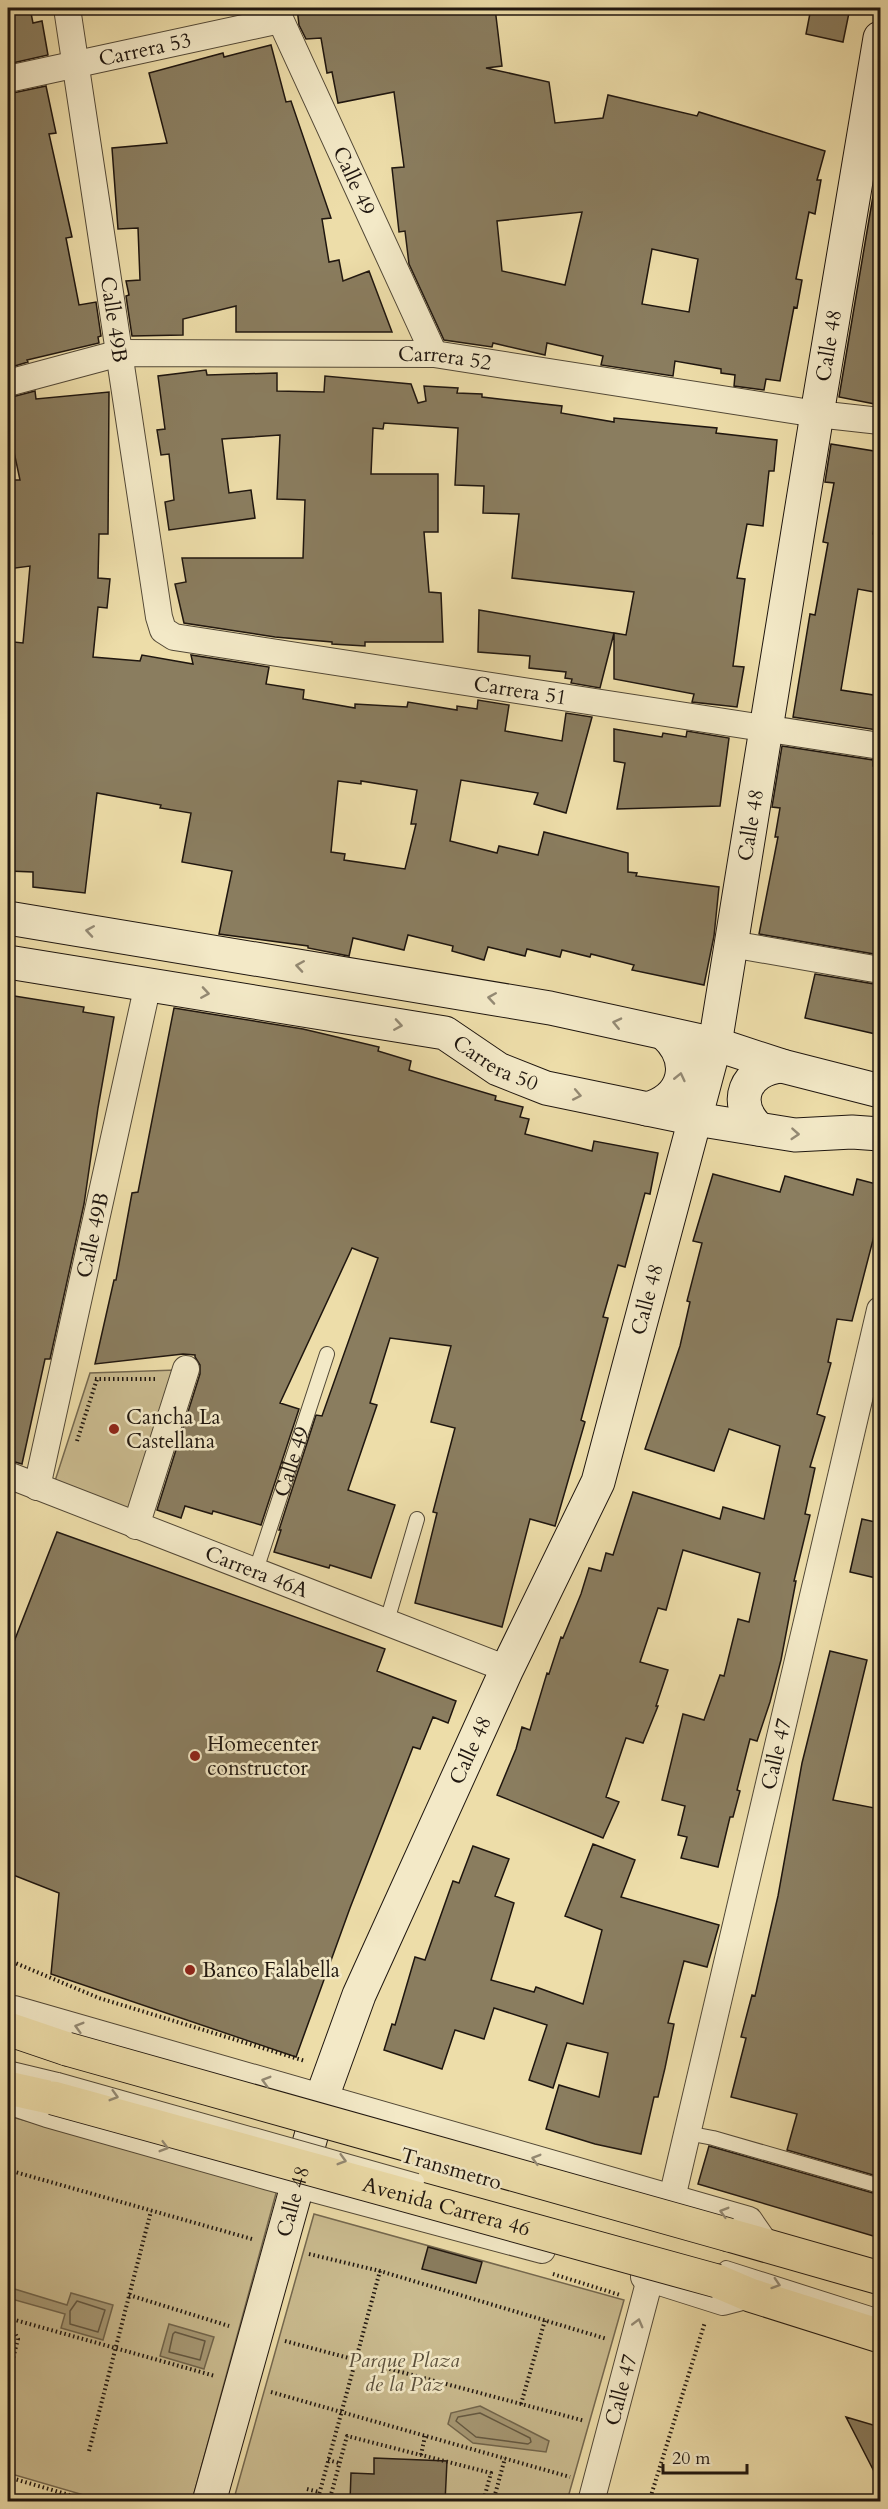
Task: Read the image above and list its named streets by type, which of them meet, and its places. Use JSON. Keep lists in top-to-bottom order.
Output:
{
  "streets": {
    "main road": ["Avenida Carrera 46"],
    "street": [
      "Carrera 53",
      "Calle 49",
      "Calle 49B",
      "Calle 48",
      "Carrera 52",
      "Carrera 51",
      "Carrera 50",
      "Carrera 46A",
      "Calle 47"
    ],
    "lane": ["Transmetro"]
  },
  "crossings": [
    ["Carrera 53", "Calle 49"],
    ["Carrera 53", "Calle 49B"],
    ["Calle 49", "Carrera 52"],
    ["Calle 49", "Carrera 46A"],
    ["Calle 49B", "Carrera 52"],
    ["Calle 49B", "Carrera 51"],
    ["Calle 49B", "Carrera 50"],
    ["Calle 49B", "Carrera 46A"],
    ["Calle 48", "Carrera 52"],
    ["Calle 48", "Carrera 51"],
    ["Calle 48", "Carrera 50"],
    ["Calle 48", "Carrera 46A"],
    ["Transmetro", "Avenida Carrera 46"]
  ],
  "parks": ["Parque Plaza de la Paz"],
  "places": ["Cancha La Castellana", "Homecenter constructor", "Banco Falabella"],
  "scale_bar": "20 m"
}
